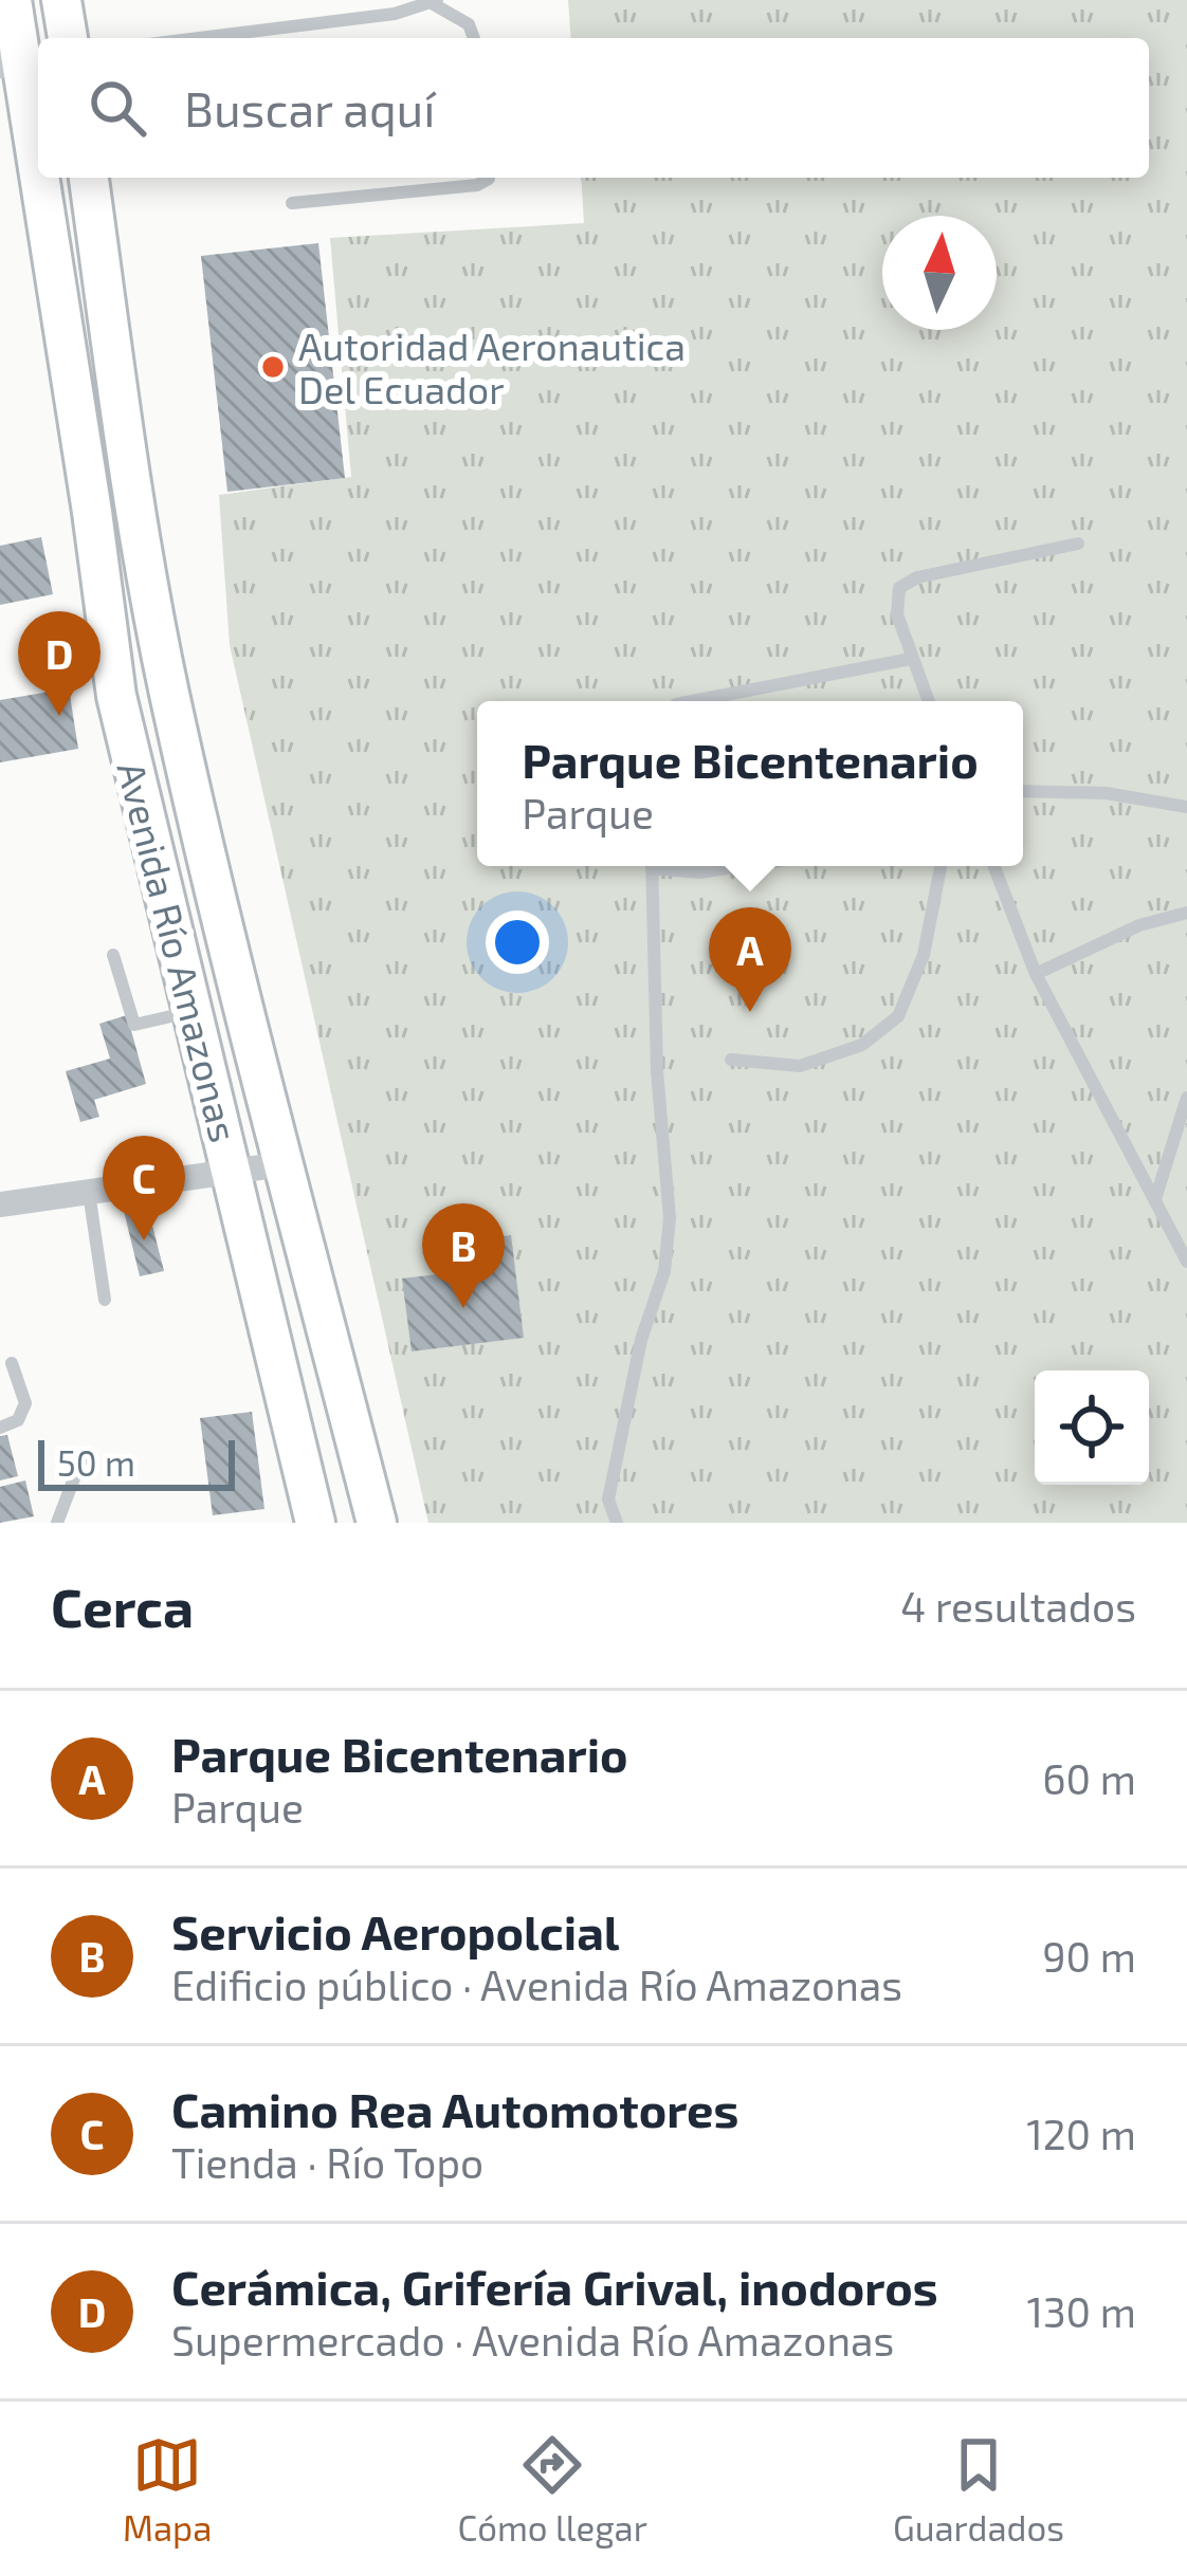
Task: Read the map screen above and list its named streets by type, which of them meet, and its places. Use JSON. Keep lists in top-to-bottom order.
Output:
{
  "streets": {
    "main road": ["Avenida Río Amazonas"]
  },
  "places": ["Autoridad Aeronautica Del Ecuador"],
  "scale_bar": "50 m",
  "north": "top",
  "page": {
    "search": "Buscar aquí",
    "pins": [
      "D",
      "A",
      "C",
      "B"
    ],
    "popup": ["Parque Bicentenario", "Parque"],
    "scale": "50 m",
    "heading": ["Cerca", "4 resultados"],
    "list": [
      {
        "mark": "A",
        "name": "Parque Bicentenario",
        "note": "Parque",
        "value": "60 m"
      },
      {
        "mark": "B",
        "name": "Servicio Aeropolcial",
        "note": "Edificio público · Avenida Río Amazonas",
        "value": "90 m"
      },
      {
        "mark": "C",
        "name": "Camino Rea Automotores",
        "note": "Tienda · Río Topo",
        "value": "120 m"
      },
      {
        "mark": "D",
        "name": "Cerámica, Grifería Grival, inodoros",
        "note": "Supermercado · Avenida Río Amazonas",
        "value": "130 m"
      }
    ],
    "nav": ["Mapa", "Cómo llegar", "Guardados"]
  }
}
